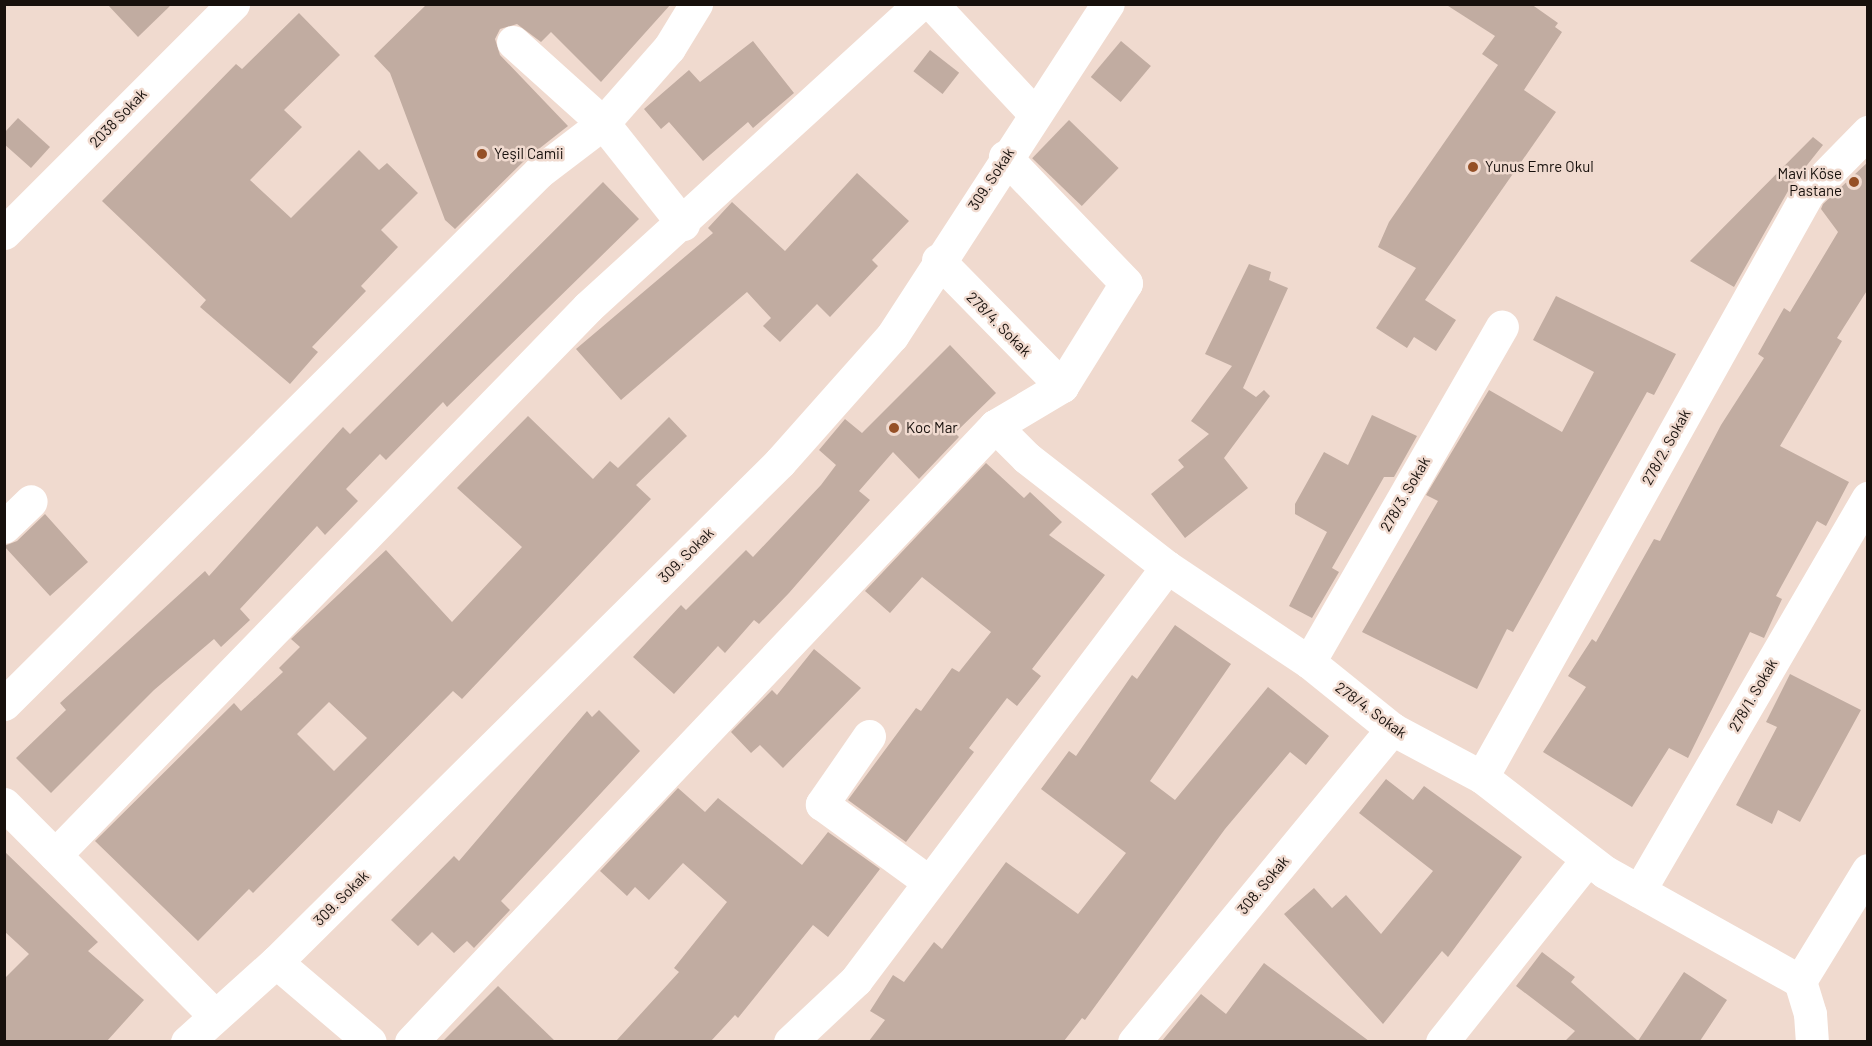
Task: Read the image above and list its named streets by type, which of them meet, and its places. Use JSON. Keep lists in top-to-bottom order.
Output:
{
  "streets": {
    "street": [
      "2038 Sokak",
      "309. Sokak",
      "278/4. Sokak",
      "278/2. Sokak",
      "278/3. Sokak",
      "278/1. Sokak",
      "308. Sokak"
    ]
  },
  "crossings": [
    ["309. Sokak", "278/4. Sokak"],
    ["278/4. Sokak", "278/2. Sokak"],
    ["278/4. Sokak", "278/3. Sokak"],
    ["278/4. Sokak", "278/1. Sokak"],
    ["278/4. Sokak", "308. Sokak"]
  ],
  "places": [
    "Yeşil Camii",
    "Yunus Emre Okul",
    "Mavi Köse Pastane",
    "Koc Mar"
  ]
}
